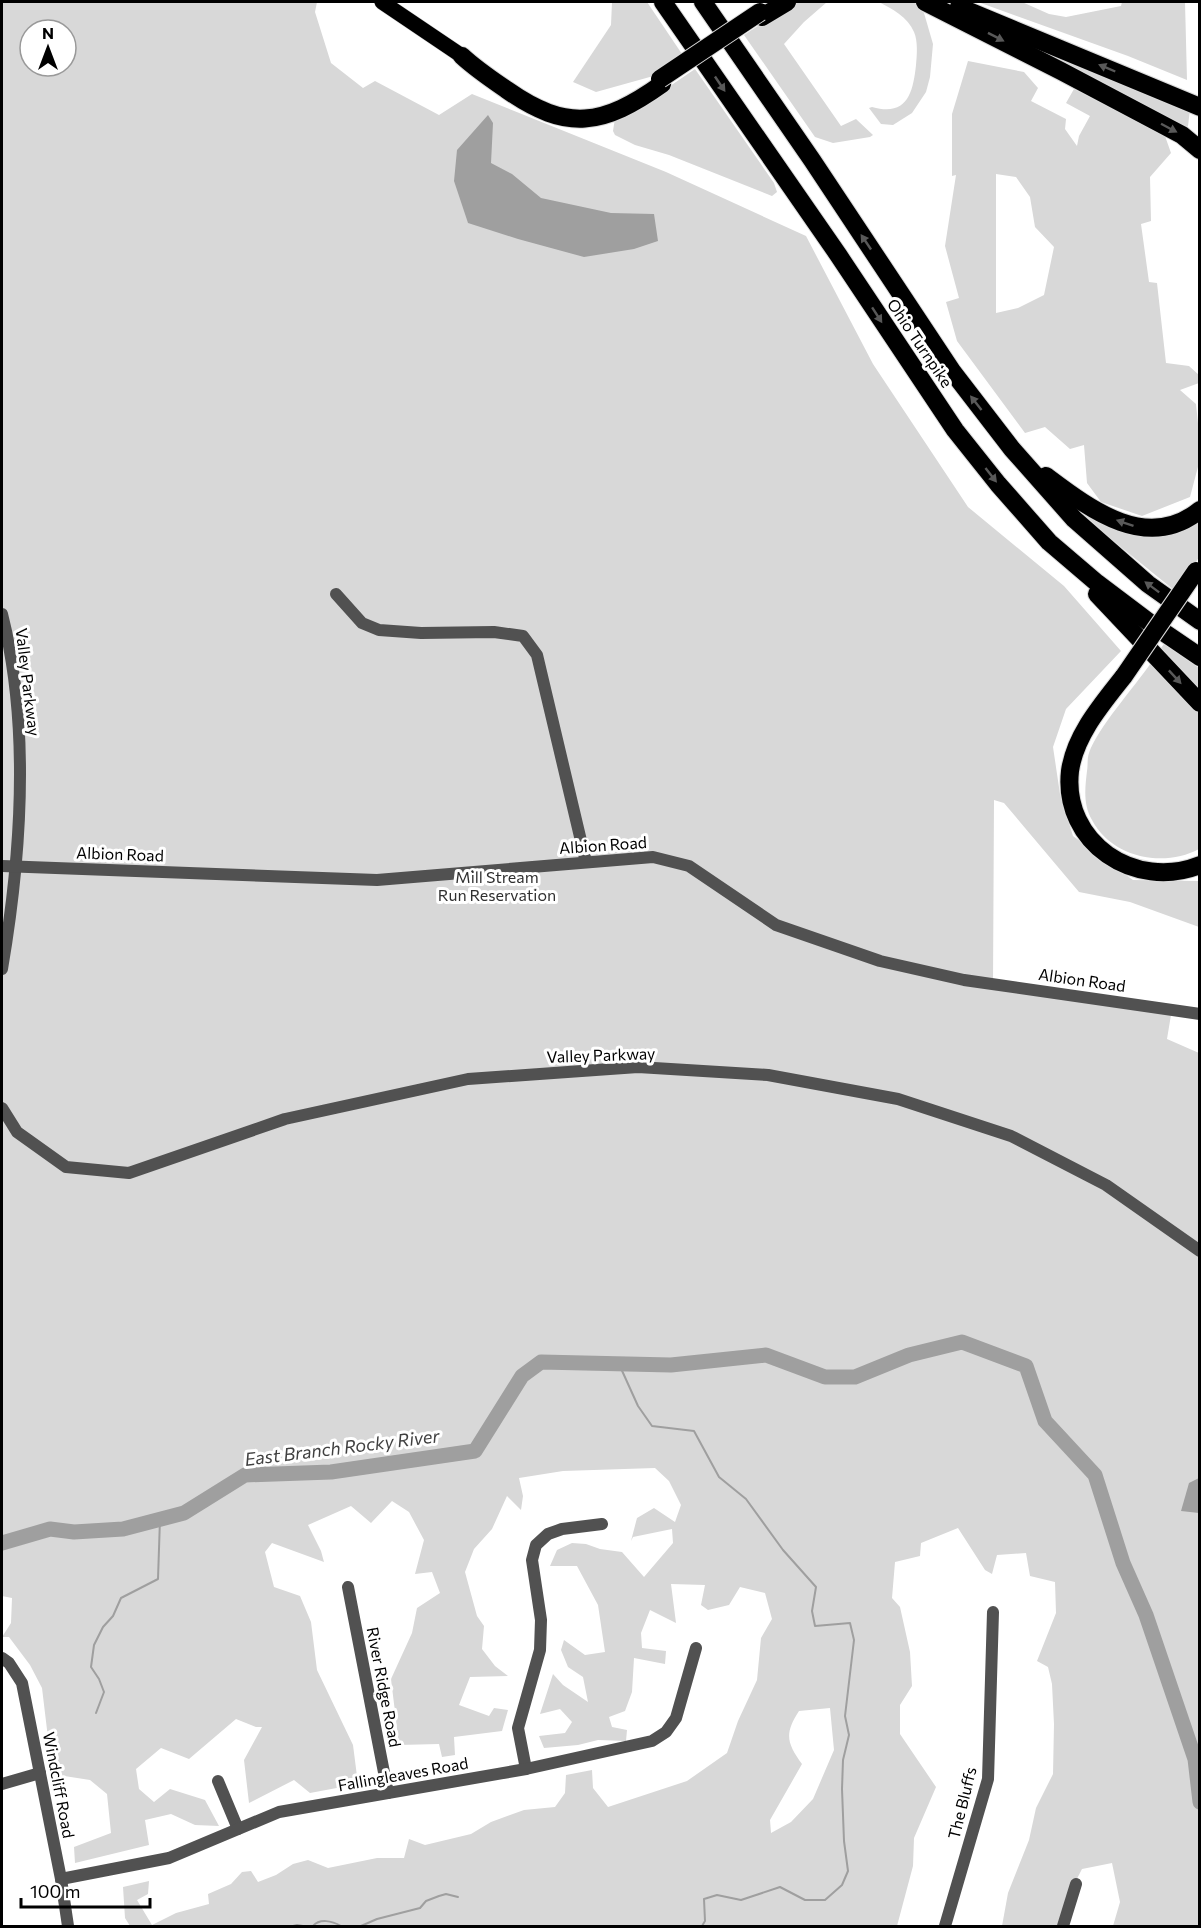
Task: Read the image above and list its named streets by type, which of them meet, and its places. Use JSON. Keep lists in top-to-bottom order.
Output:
{
  "streets": {
    "highway": ["Ohio Turnpike"],
    "street": [
      "Valley Parkway",
      "Albion Road",
      "River Ridge Road",
      "Fallingleaves Road",
      "Windcliff Road",
      "The Bluffs"
    ]
  },
  "crossings": [
    ["Valley Parkway", "Albion Road"],
    ["River Ridge Road", "Fallingleaves Road"],
    ["Fallingleaves Road", "Windcliff Road"]
  ],
  "water": ["East Branch Rocky River"],
  "parks": ["Mill Stream Run Reservation"],
  "scale_bar": "100 m",
  "north": "top"
}
